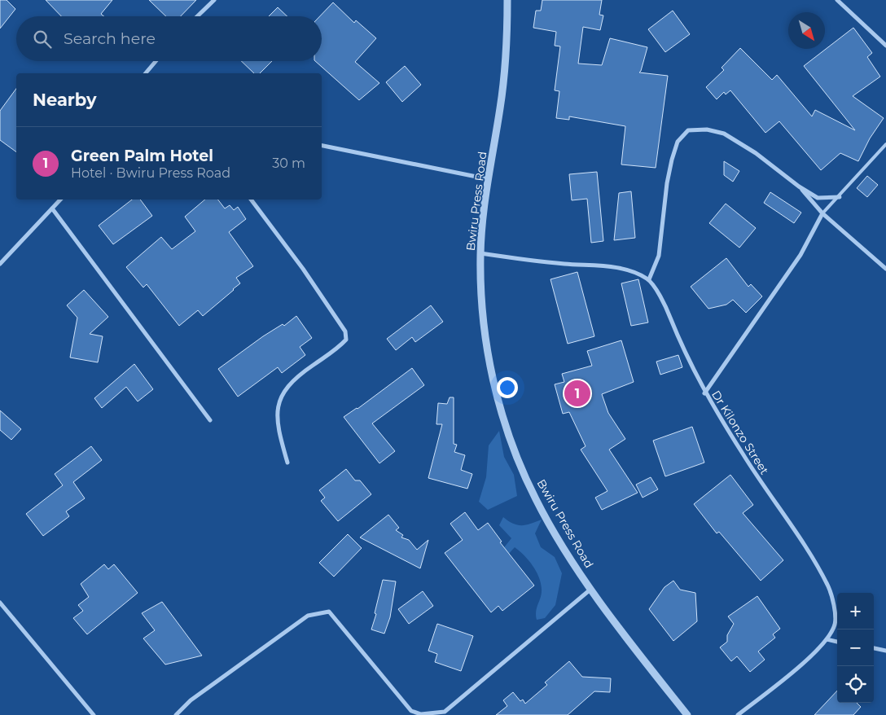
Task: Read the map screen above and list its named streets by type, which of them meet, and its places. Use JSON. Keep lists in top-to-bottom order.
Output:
{
  "streets": {
    "street": ["Bwiru Press Road", "Dr Kilonzo Street"]
  },
  "north": "bottom right",
  "page": {
    "search": "Search here",
    "heading": "Nearby",
    "list": [
      {
        "mark": "1",
        "name": "Green Palm Hotel",
        "note": "Hotel · Bwiru Press Road",
        "value": "30 m"
      }
    ],
    "pins": "1",
    "map_buttons": ["+", "−"]
  }
}
